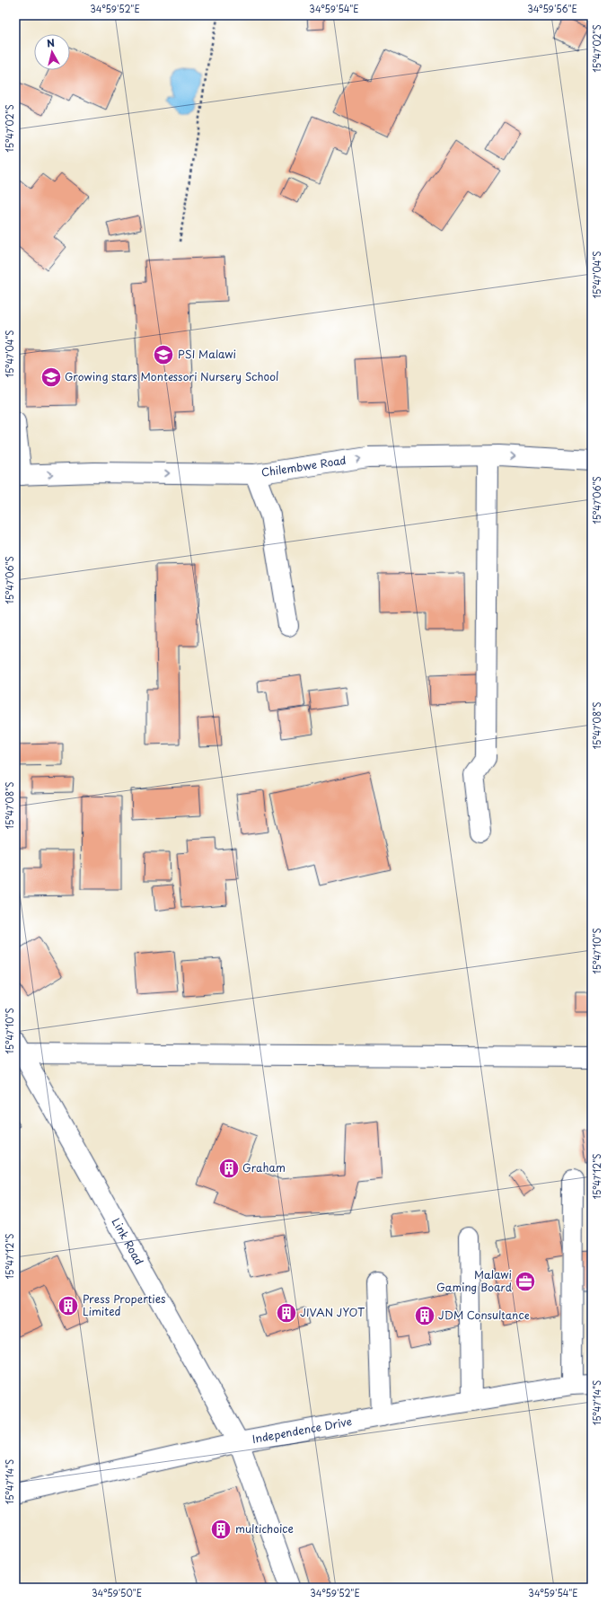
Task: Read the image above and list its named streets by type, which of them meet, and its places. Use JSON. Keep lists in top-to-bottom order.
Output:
{
  "streets": {
    "street": ["Chilembwe Road", "Link Road", "Independence Drive"]
  },
  "crossings": [
    ["Link Road", "Independence Drive"]
  ],
  "one_way": ["Chilembwe Road"],
  "places": {
    "school or university": ["PSI Malawi", "Growing stars Montessori Nursery School"],
    "building": [
      "Graham",
      "Press Properties Limited",
      "JIVAN JYOT",
      "JDM Consultance",
      "multichoice"
    ],
    "office": ["Malawi Gaming Board"]
  },
  "north": "top",
  "coordinates": [
    "34°59'52\"E",
    "34°59'54\"E",
    "34°59'56\"E",
    "15°47'02\"S",
    "15°47'04\"S",
    "15°47'06\"S",
    "15°47'08\"S",
    "15°47'10\"S",
    "15°47'12\"S",
    "15°47'14\"S",
    "34°59'50\"E"
  ]
}
